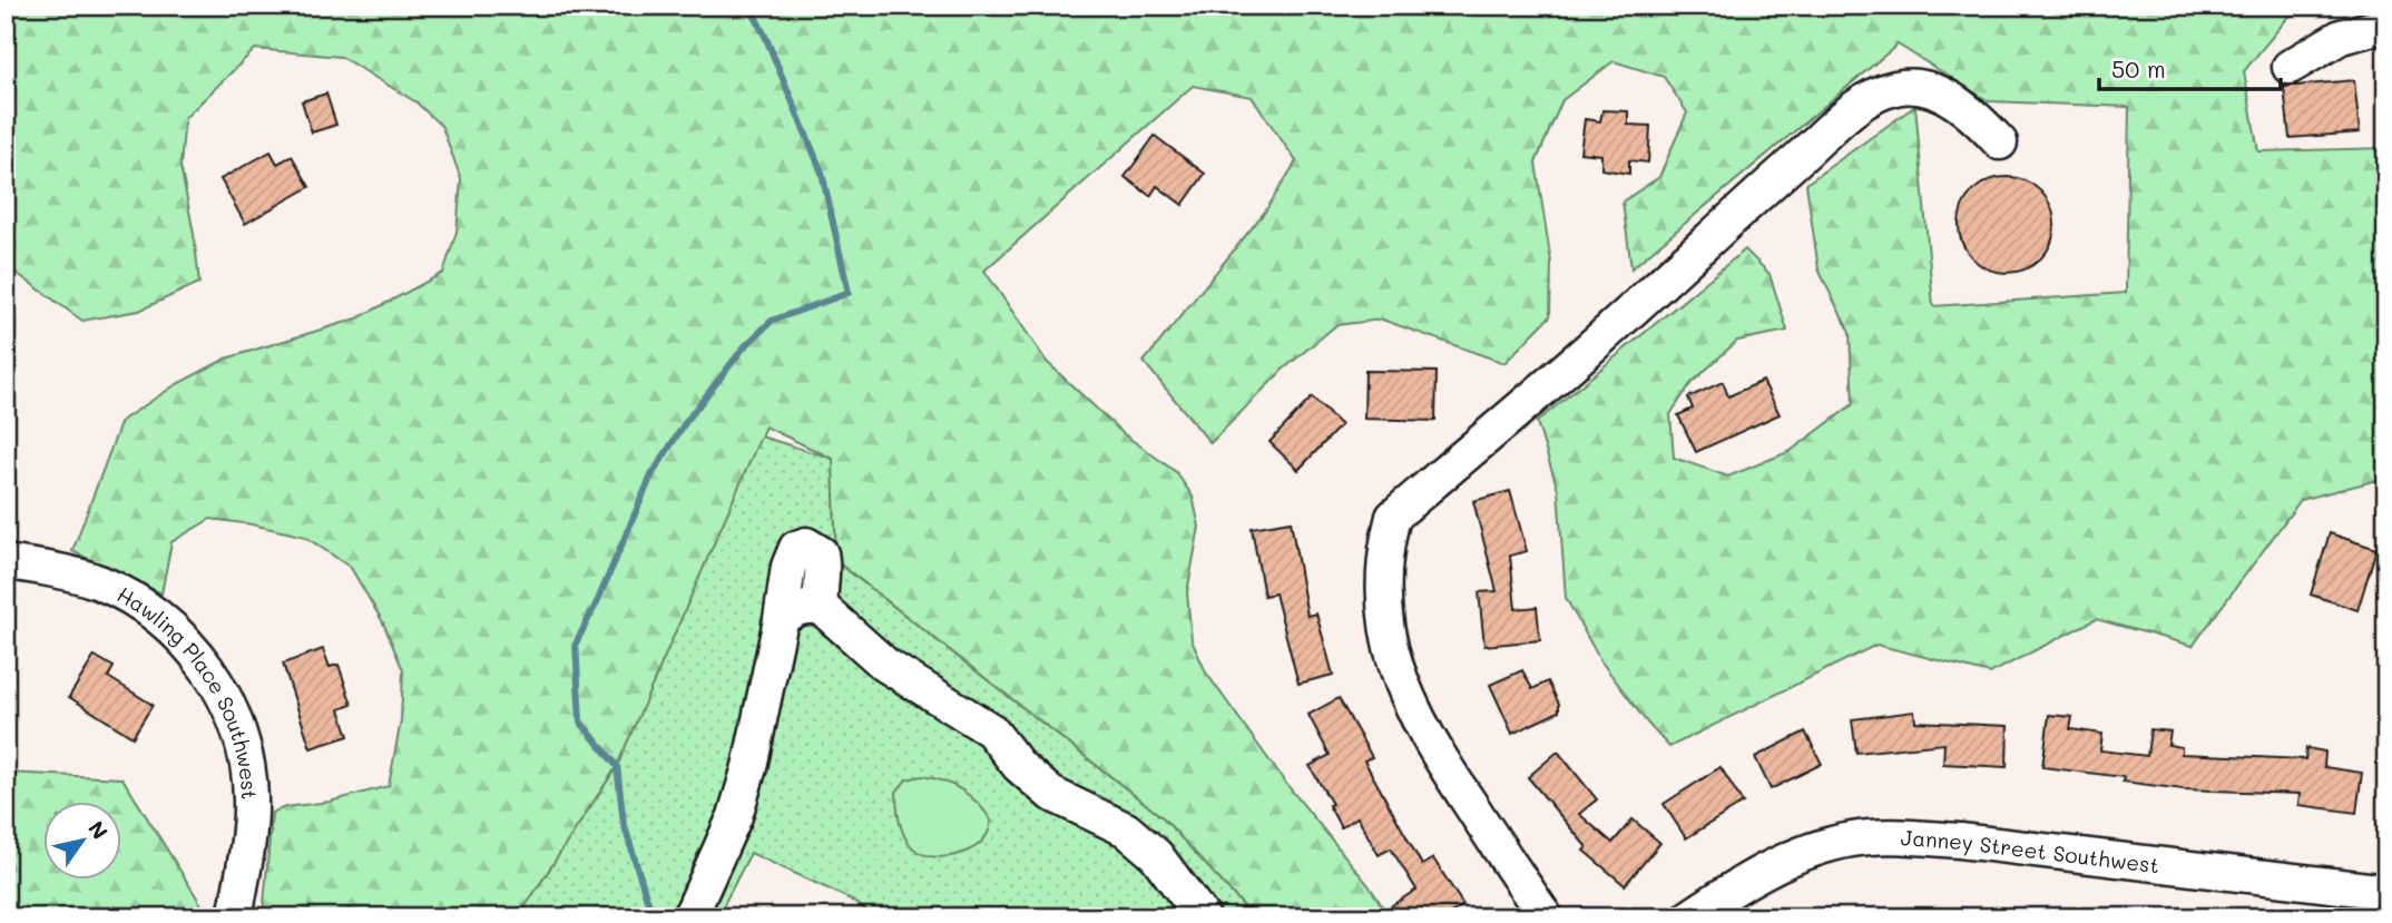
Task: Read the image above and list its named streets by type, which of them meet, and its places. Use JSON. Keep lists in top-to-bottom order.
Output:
{
  "streets": {
    "street": ["Hawling Place Southwest", "Janney Street Southwest"]
  },
  "scale_bar": "50 m",
  "north": "top right"
}
